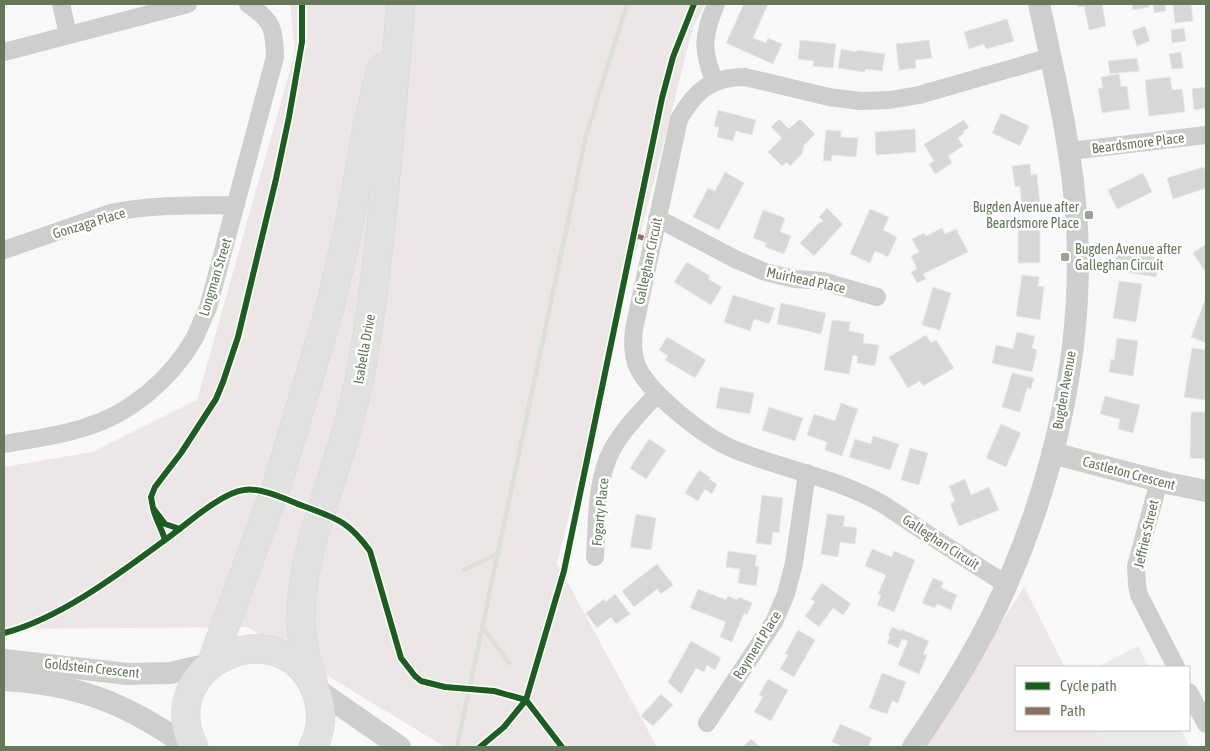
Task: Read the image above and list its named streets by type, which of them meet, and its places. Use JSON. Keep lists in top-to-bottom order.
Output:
{
  "streets": {
    "main road": ["Isabella Drive"],
    "street": [
      "Beardsmore Place",
      "Gonzaga Place",
      "Galleghan Circuit",
      "Longman Street",
      "Muirhead Place",
      "Bugden Avenue",
      "Castleton Crescent",
      "Fogarty Place",
      "Jeffries Street",
      "Rayment Place",
      "Goldstein Crescent"
    ]
  },
  "crossings": [
    ["Beardsmore Place", "Bugden Avenue"],
    ["Gonzaga Place", "Longman Street"],
    ["Galleghan Circuit", "Muirhead Place"],
    ["Galleghan Circuit", "Bugden Avenue"],
    ["Galleghan Circuit", "Fogarty Place"],
    ["Galleghan Circuit", "Rayment Place"],
    ["Bugden Avenue", "Castleton Crescent"],
    ["Castleton Crescent", "Jeffries Street"]
  ],
  "places": {
    "transit": ["Bugden Avenue after Beardsmore Place", "Bugden Avenue after Galleghan Circuit"]
  },
  "legend": ["Cycle path", "Path"]
}
